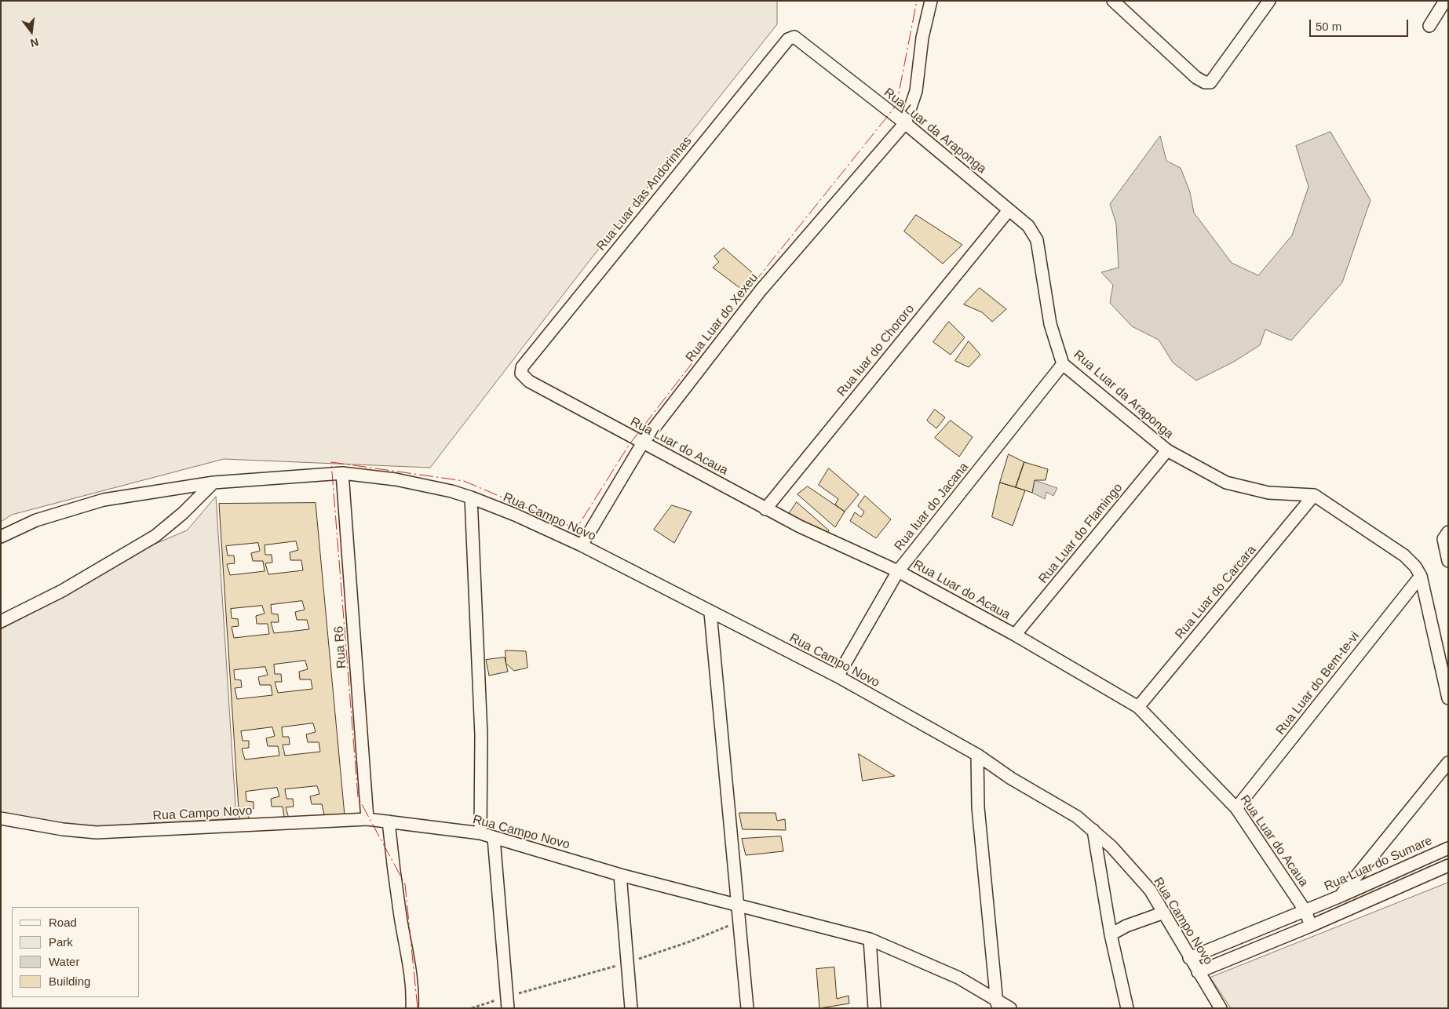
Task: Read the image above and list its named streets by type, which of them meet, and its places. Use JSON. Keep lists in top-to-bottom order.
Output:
{
  "streets": {
    "street": [
      "Rua Luar da Araponga",
      "Rua Luar das Andorinhas",
      "Rua Luar do Xexeu",
      "Rua luar do Chororo",
      "Rua Luar do Acaua",
      "Rua luar do Jacana",
      "Rua Campo Novo",
      "Rua Luar do Flamingo",
      "Rua Luar do Carcara",
      "Rua R6",
      "Rua Luar do Bem-te-vi",
      "Rua Luar do Sumare"
    ]
  },
  "crossings": [
    ["Rua Luar da Araponga", "Rua Luar das Andorinhas"],
    ["Rua Luar da Araponga", "Rua Luar do Xexeu"],
    ["Rua Luar da Araponga", "Rua luar do Chororo"],
    ["Rua Luar da Araponga", "Rua luar do Jacana"],
    ["Rua Luar da Araponga", "Rua Luar do Flamingo"],
    ["Rua Luar da Araponga", "Rua Luar do Carcara"],
    ["Rua Luar das Andorinhas", "Rua Luar do Acaua"],
    ["Rua Luar do Xexeu", "Rua Luar do Acaua"],
    ["Rua Luar do Xexeu", "Rua Campo Novo"],
    ["Rua luar do Chororo", "Rua Luar do Acaua"],
    ["Rua Luar do Acaua", "Rua luar do Jacana"],
    ["Rua Luar do Acaua", "Rua Luar do Flamingo"],
    ["Rua Luar do Acaua", "Rua Luar do Carcara"],
    ["Rua Luar do Acaua", "Rua Luar do Bem-te-vi"],
    ["Rua Luar do Acaua", "Rua Luar do Sumare"],
    ["Rua luar do Jacana", "Rua Campo Novo"],
    ["Rua Campo Novo", "Rua R6"],
    ["Rua Campo Novo", "Rua Luar do Sumare"]
  ],
  "legend": [
    "Road",
    "Park",
    "Water",
    "Building"
  ],
  "scale_bar": "50 m",
  "north": "bottom"
}
